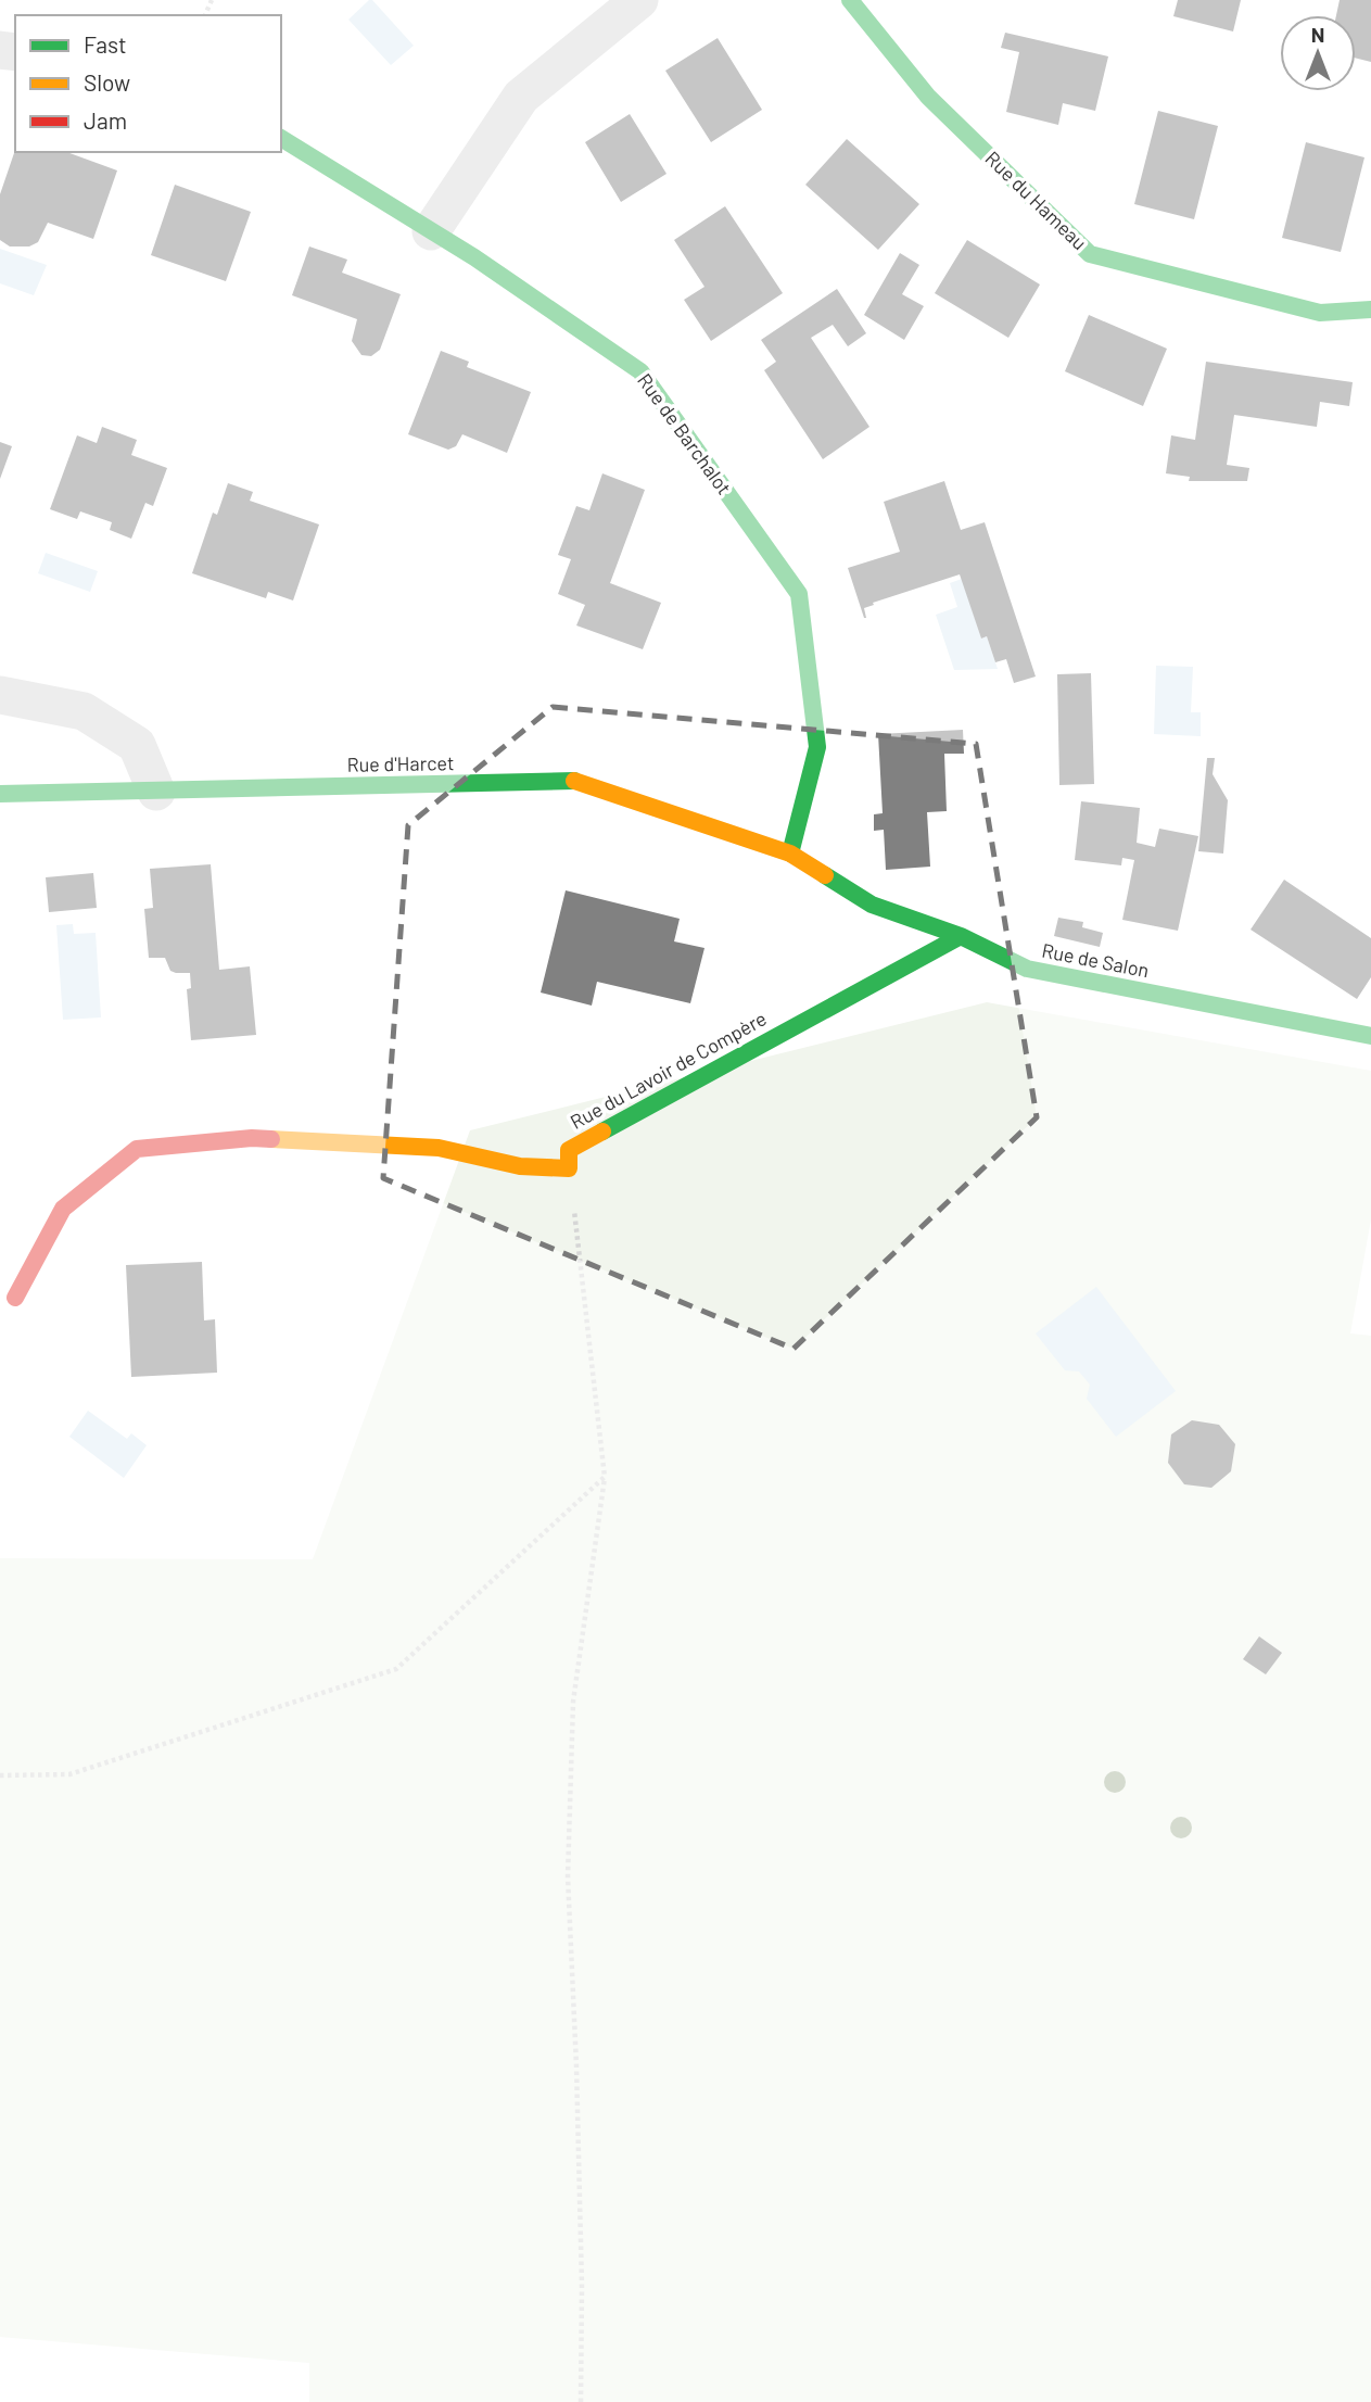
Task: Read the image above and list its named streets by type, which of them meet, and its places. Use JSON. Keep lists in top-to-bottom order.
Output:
{
  "streets": {
    "street": [
      "Rue du Hameau",
      "Rue de Barchalot",
      "Rue d'Harcet",
      "Rue de Salon",
      "Rue du Lavoir de Compère"
    ]
  },
  "crossings": [
    ["Rue de Barchalot", "Rue d'Harcet"],
    ["Rue de Barchalot", "Rue de Salon"],
    ["Rue d'Harcet", "Rue de Salon"],
    ["Rue de Salon", "Rue du Lavoir de Compère"]
  ],
  "legend": ["Fast", "Slow", "Jam"],
  "north": "top"
}
